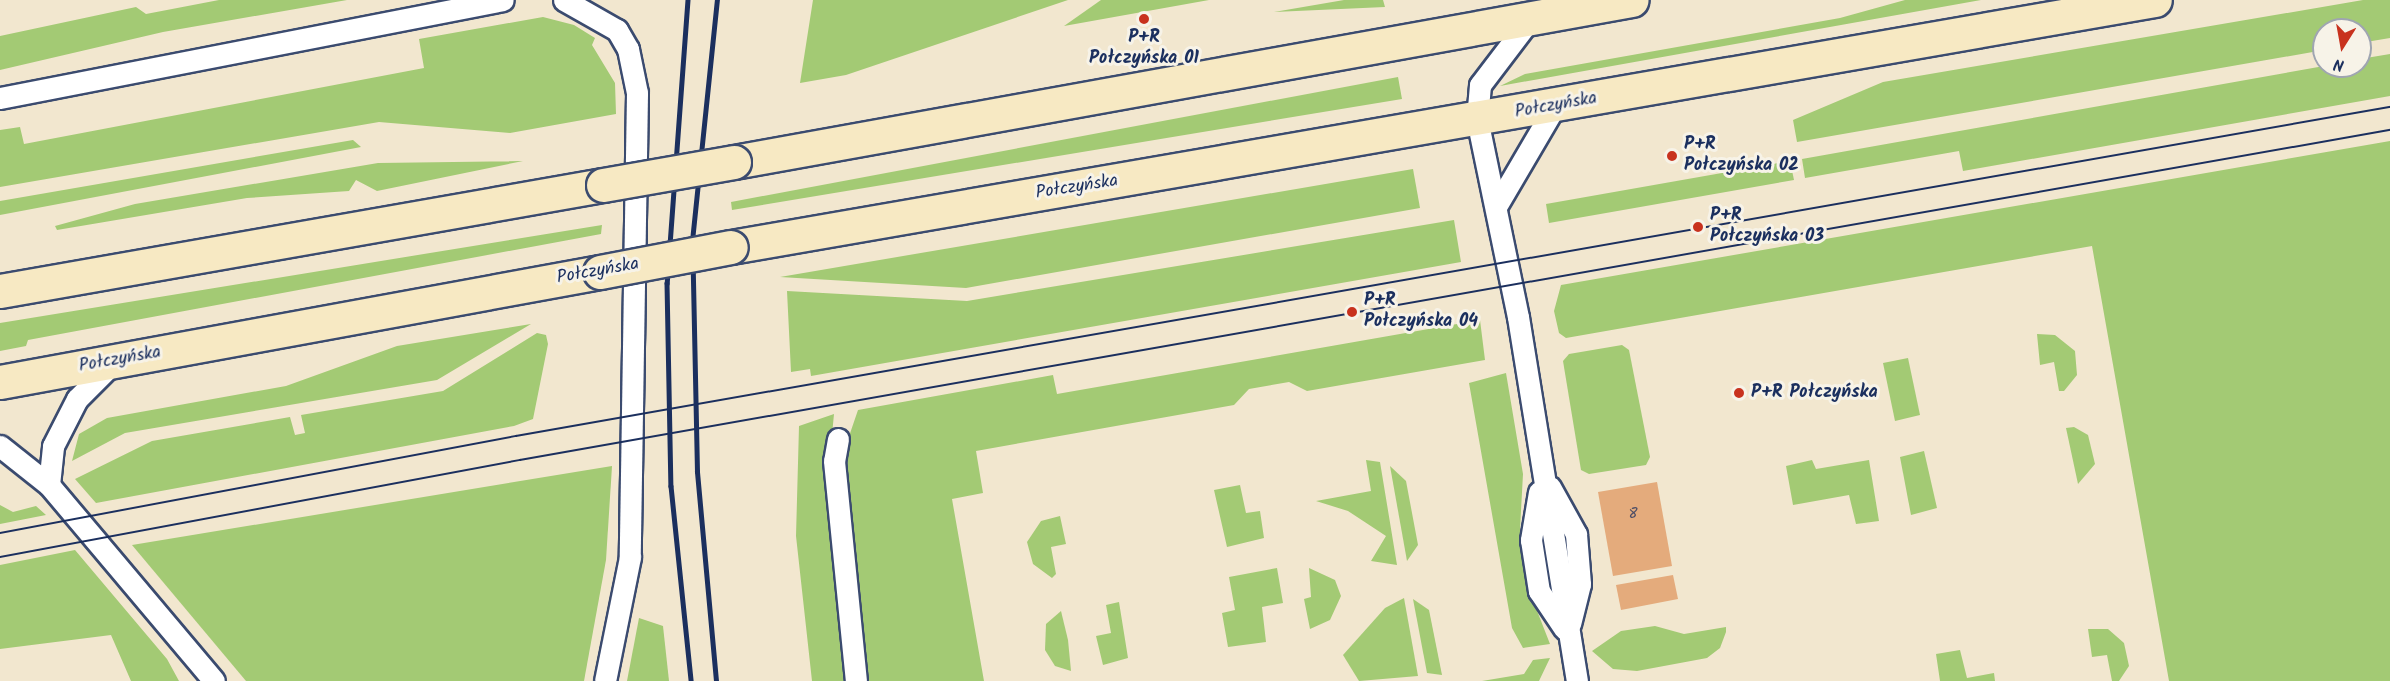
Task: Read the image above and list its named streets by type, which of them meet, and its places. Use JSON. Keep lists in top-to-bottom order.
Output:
{
  "streets": {
    "main road": ["Połczyńska"]
  },
  "places": [
    "P+R Połczyńska 01",
    "P+R Połczyńska 02",
    "P+R Połczyńska 03",
    "P+R Połczyńska 04",
    "P+R Połczyńska"
  ],
  "house_numbers": ["8"],
  "north": "bottom"
}
